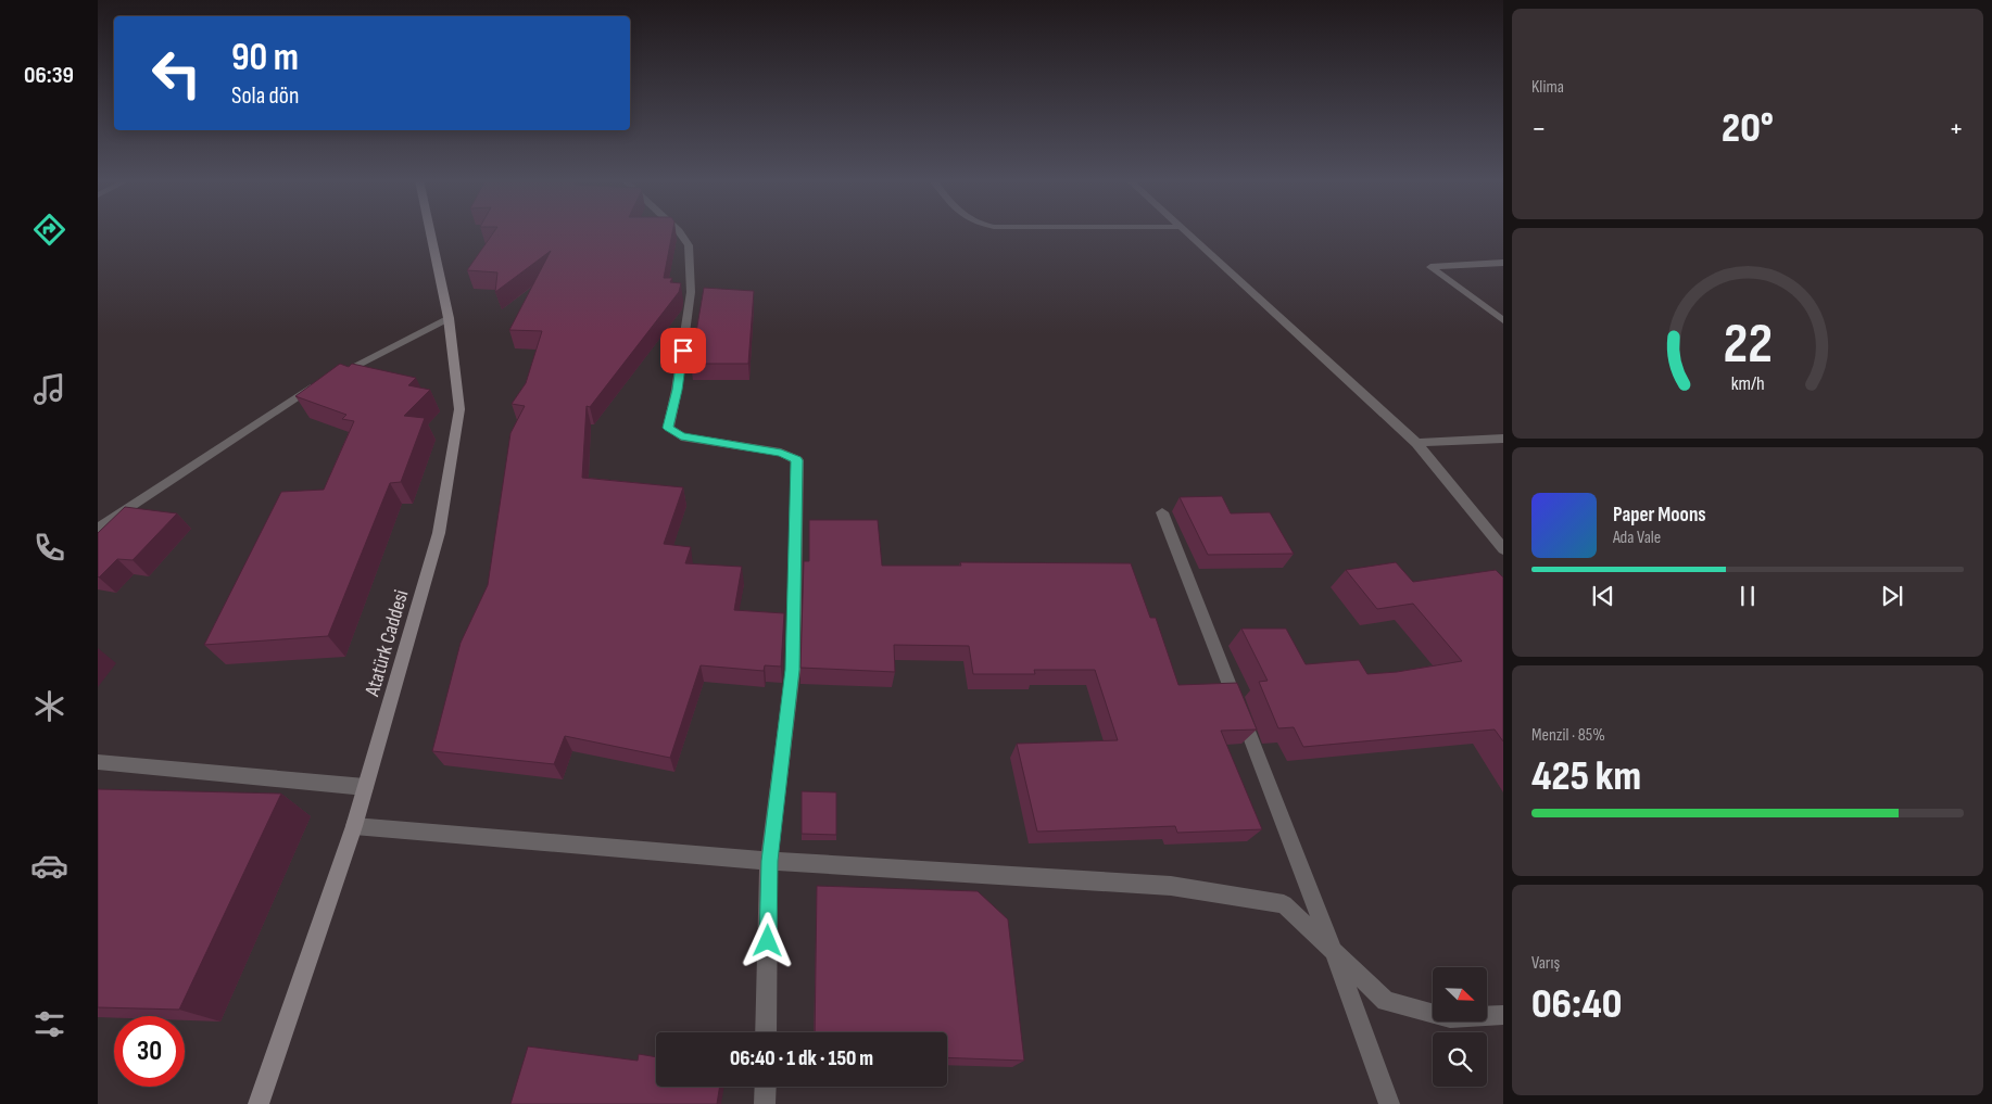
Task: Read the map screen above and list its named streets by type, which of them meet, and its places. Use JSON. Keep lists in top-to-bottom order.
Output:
{
  "streets": {
    "main road": ["Atatürk Caddesi"]
  },
  "north": "bottom right",
  "page": {
    "tabs": "06:39",
    "tile": [
      "Klima",
      ["Menzil · 85%", "425 km"],
      ["Varış", "06:40"]
    ],
    "turn": ["90 m", "Sola dön"],
    "heat": ["−", "20°", "+"],
    "song": ["Paper Moons", "Ada Vale"],
    "limit": "30",
    "trip": "06:40 · 1 dk · 150 m",
    "gauge": ["22", "km/h"]
  }
}
